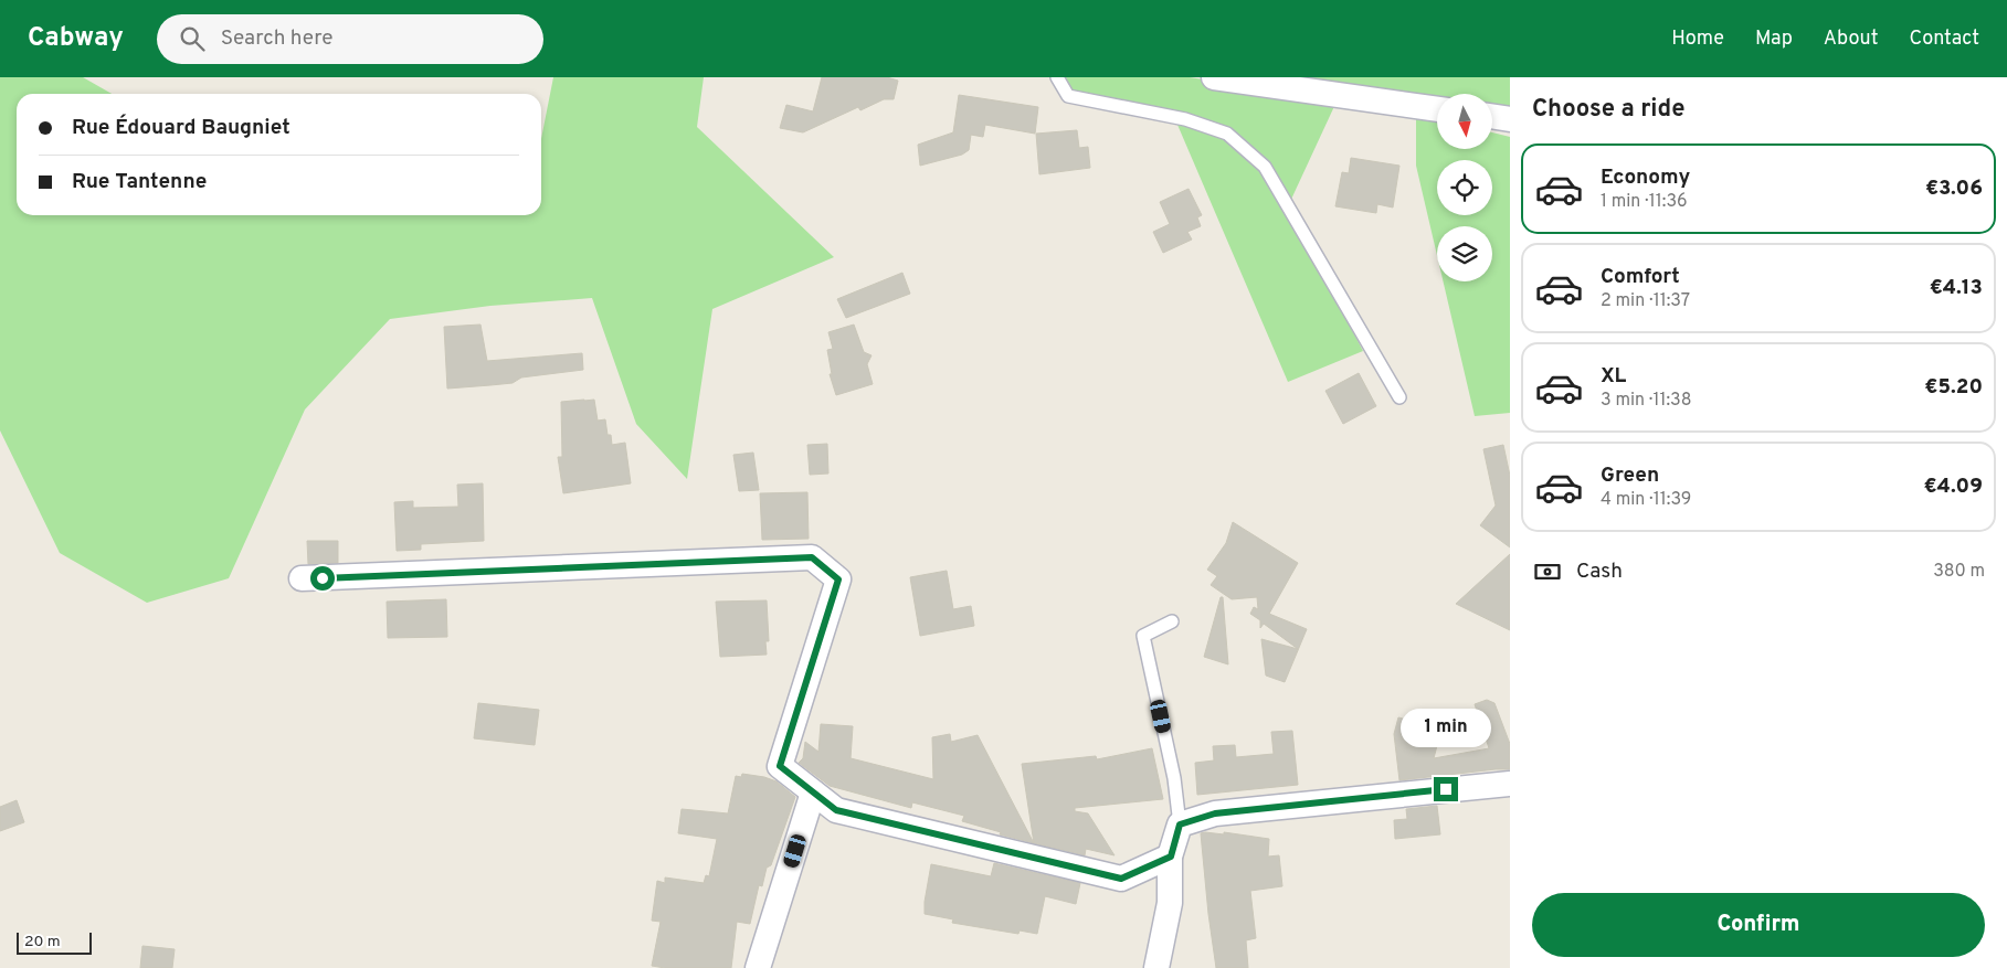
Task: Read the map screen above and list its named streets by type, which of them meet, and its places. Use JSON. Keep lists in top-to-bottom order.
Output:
{
  "scale_bar": "20 m",
  "north": "bottom",
  "page": {
    "header": "Cabway",
    "search": "Search here",
    "nav": [
      "Home",
      "Map",
      "About",
      "Contact"
    ],
    "heading": "Choose a ride",
    "banner": ["Rue Édouard Baugniet", "Rue Tantenne"],
    "list": [
      {
        "name": "Economy",
        "note": "1 min · 11:36",
        "value": "€3.06"
      },
      {
        "name": "Comfort",
        "note": "2 min · 11:37",
        "value": "€4.13"
      },
      {
        "name": "XL",
        "note": "3 min · 11:38",
        "value": "€5.20"
      },
      {
        "name": "Green",
        "note": "4 min · 11:39",
        "value": "€4.09"
      }
    ],
    "pay": ["Cash", "380 m"],
    "bubble": "1 min",
    "buttons": "Confirm",
    "scale": "20 m"
  }
}
